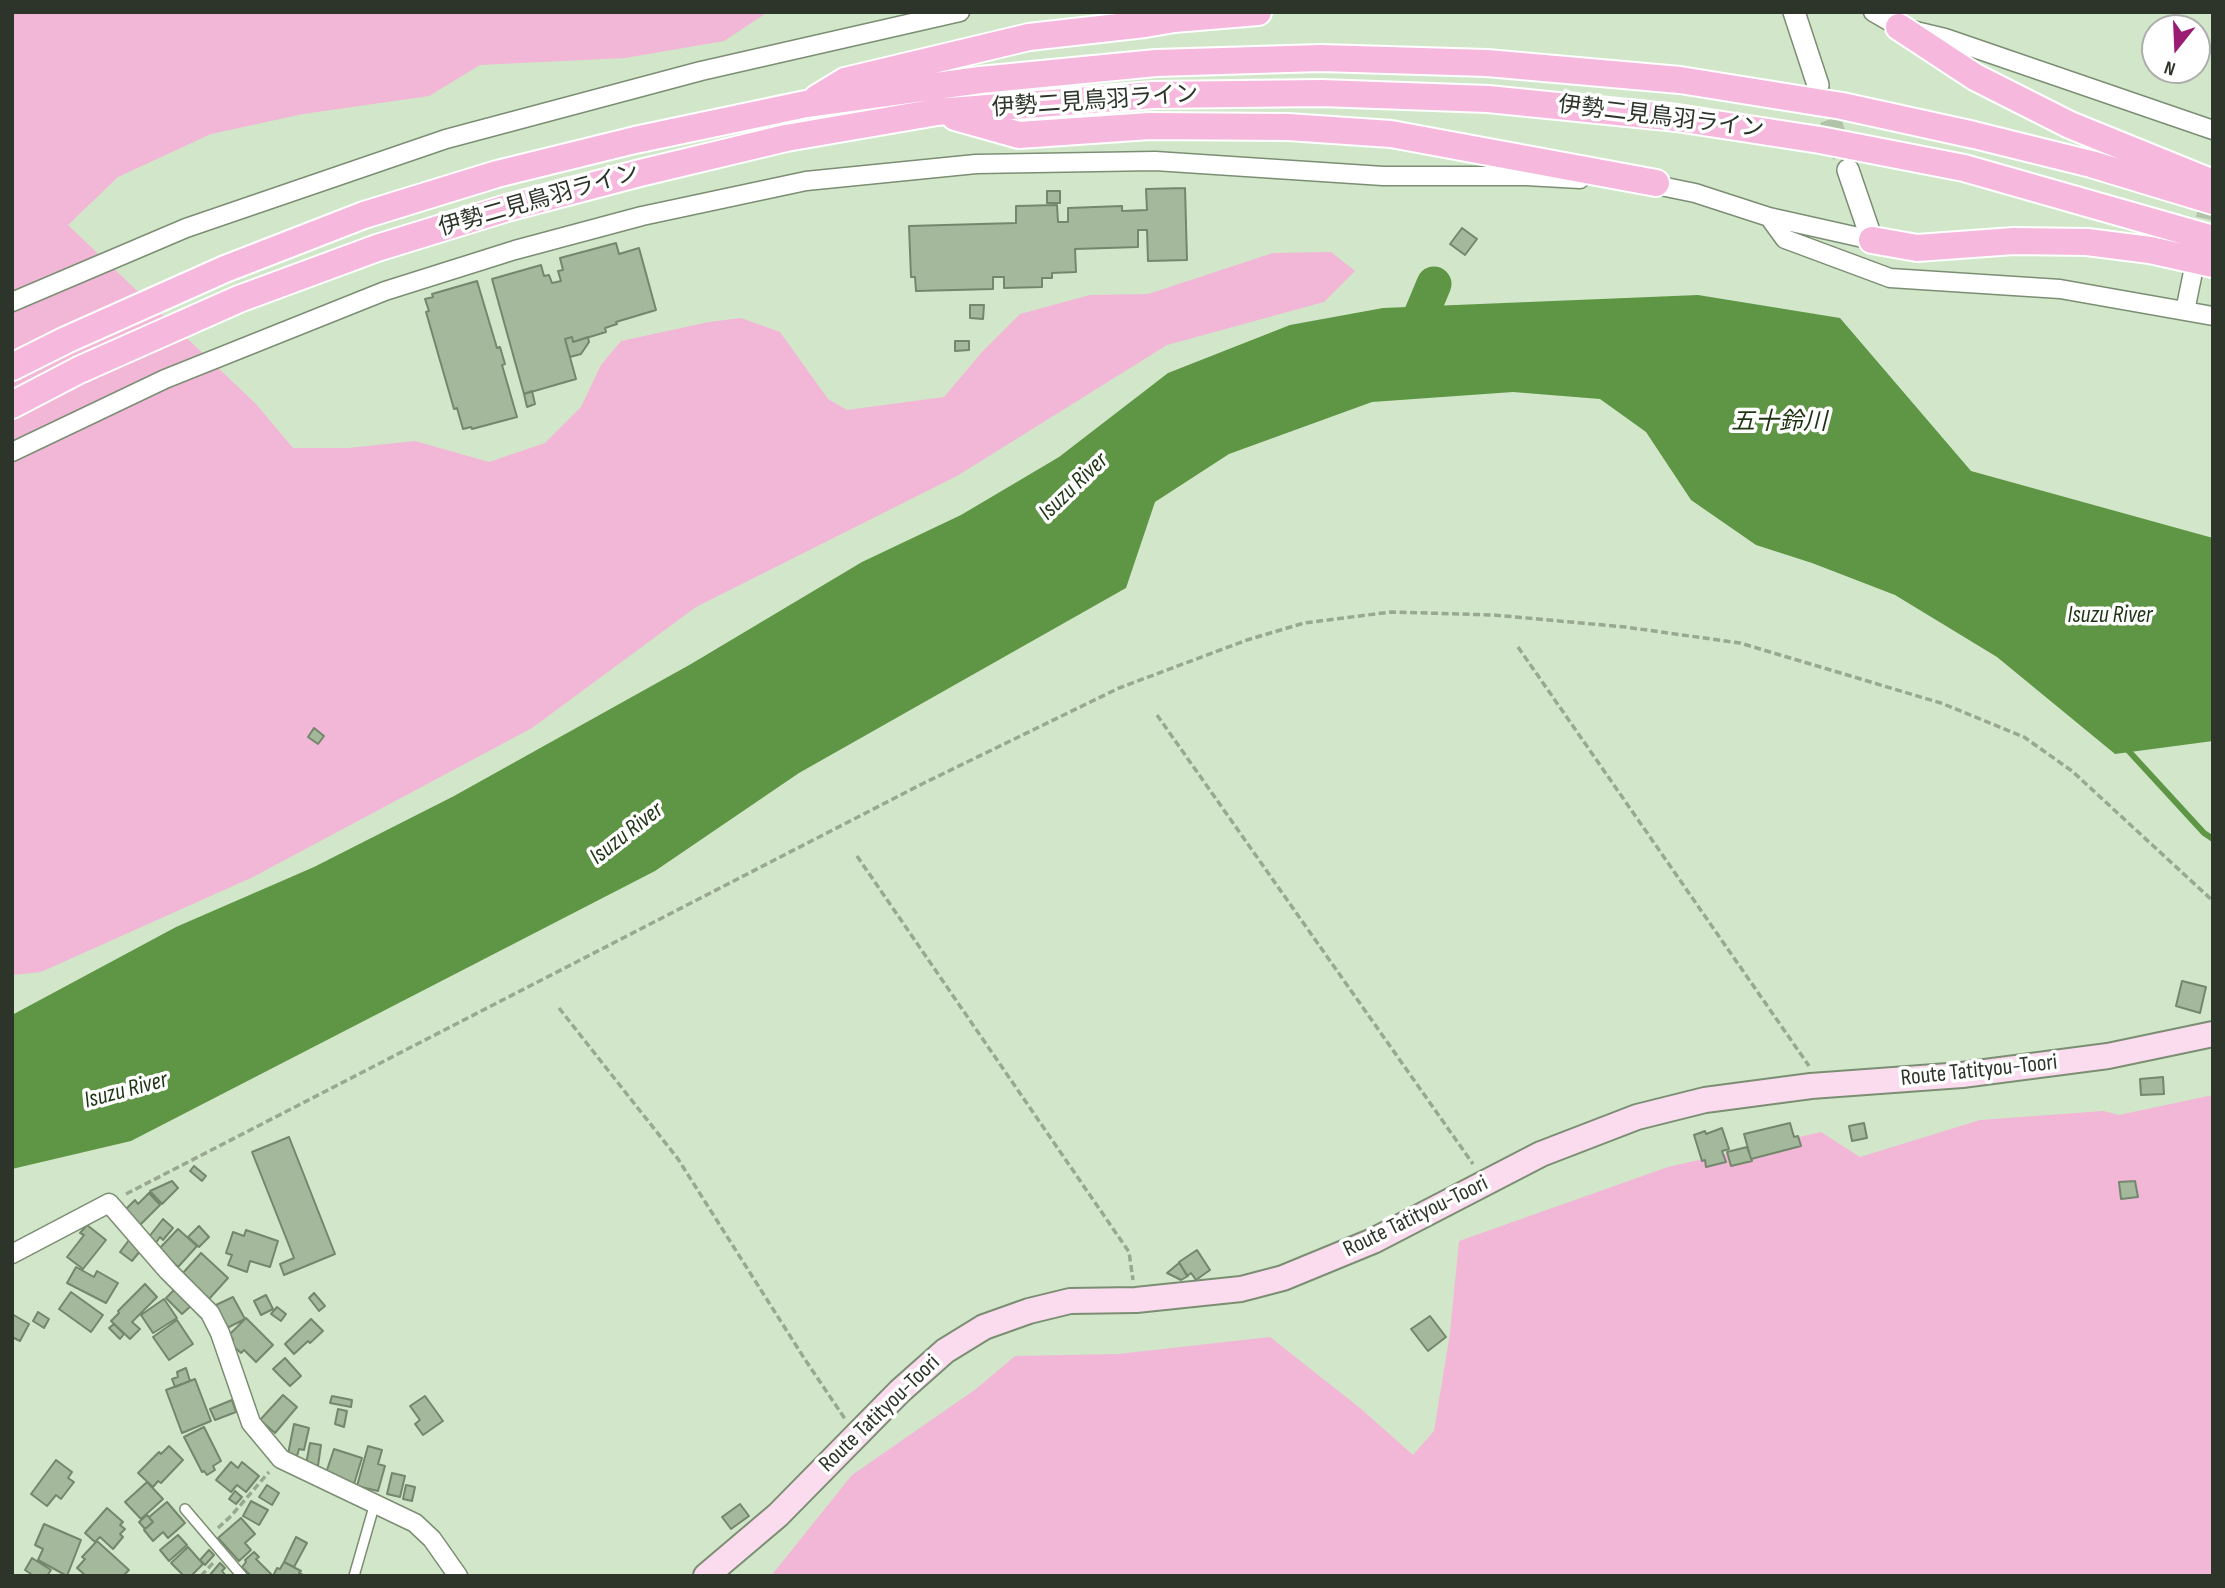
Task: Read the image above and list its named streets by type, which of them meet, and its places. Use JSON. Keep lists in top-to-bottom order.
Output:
{
  "streets": {
    "main road": ["伊勢二見鳥羽ライン", "Route Tatityou-Toori"]
  },
  "water": ["五十鈴川", "Isuzu River"],
  "north": "bottom"
}
